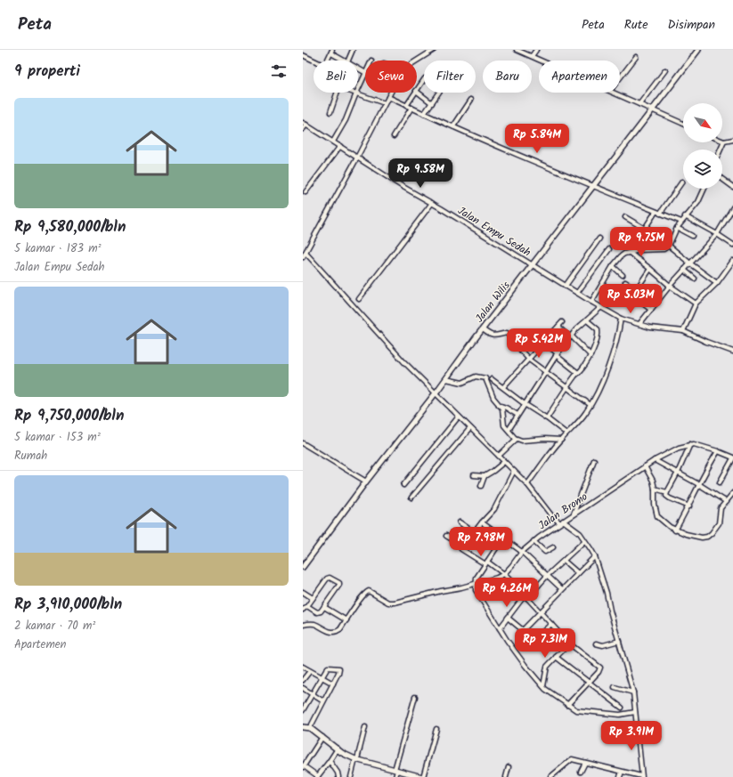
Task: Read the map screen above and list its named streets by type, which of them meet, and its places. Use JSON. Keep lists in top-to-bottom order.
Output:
{
  "streets": {
    "main road": ["Jalan Wilis"],
    "street": ["Jalan Empu Sedah", "Jalan Bromo"]
  },
  "crossings": [
    ["Jalan Empu Sedah", "Jalan Wilis"]
  ],
  "north": "bottom right",
  "page": {
    "header": "Peta",
    "nav": ["Peta", "Rute", "Disimpan"],
    "heading": "9 properti",
    "chip": [
      "Beli",
      "Sewa",
      "Filter",
      "Baru",
      "Apartemen"
    ],
    "list": [
      {
        "name": "Rp 9,580,000/bln",
        "note": "5 kamar · 183 m² · Jalan Empu Sedah"
      },
      {
        "name": "Rp 9,750,000/bln",
        "note": "5 kamar · 153 m² · Rumah"
      },
      {
        "name": "Rp 3,910,000/bln",
        "note": "2 kamar · 70 m² · Apartemen"
      }
    ],
    "price": [
      "Rp 5.84M",
      "Rp 9.58M",
      "Rp 9.75M",
      "Rp 5.03M",
      "Rp 5.42M",
      "Rp 7.98M",
      "Rp 4.26M",
      "Rp 7.31M",
      "Rp 3.91M"
    ]
  }
}
